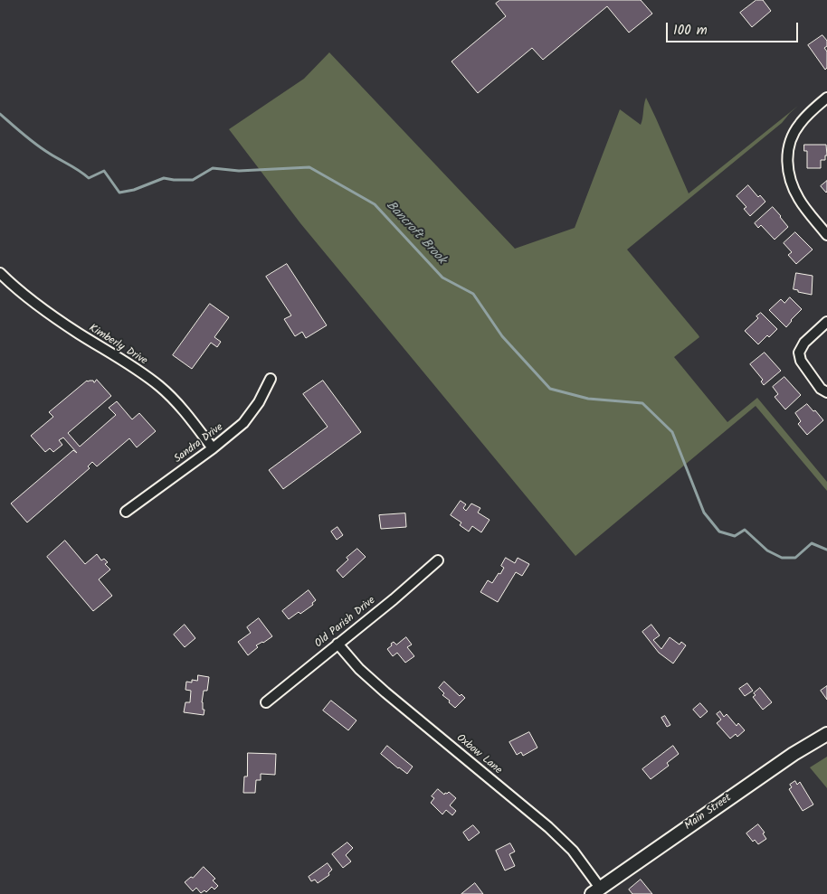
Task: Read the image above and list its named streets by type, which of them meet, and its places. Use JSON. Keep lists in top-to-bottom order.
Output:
{
  "streets": {
    "street": [
      "Kimberly Drive",
      "Sandra Drive",
      "Old Parish Drive",
      "Oxbow Lane",
      "Main Street"
    ]
  },
  "crossings": [
    ["Kimberly Drive", "Sandra Drive"],
    ["Old Parish Drive", "Oxbow Lane"],
    ["Oxbow Lane", "Main Street"]
  ],
  "water": ["Bancroft Brook"],
  "scale_bar": "100 m"
}
